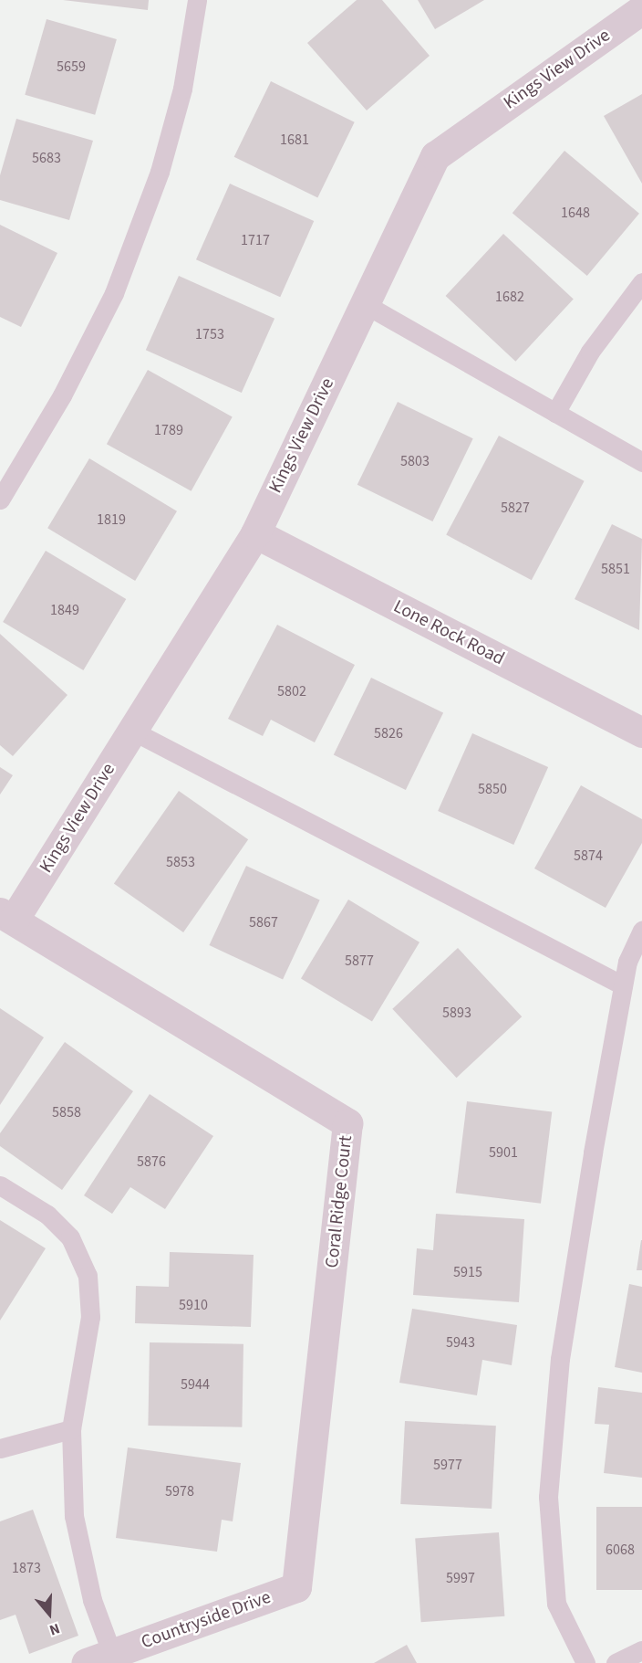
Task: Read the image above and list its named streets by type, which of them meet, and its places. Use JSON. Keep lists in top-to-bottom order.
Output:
{
  "streets": {
    "street": [
      "Kings View Drive",
      "Lone Rock Road",
      "Coral Ridge Court",
      "Countryside Drive"
    ]
  },
  "crossings": [
    ["Kings View Drive", "Lone Rock Road"],
    ["Kings View Drive", "Coral Ridge Court"],
    ["Coral Ridge Court", "Countryside Drive"]
  ],
  "house_numbers": [
    "5659",
    "1681",
    "5683",
    "1648",
    "1717",
    "1682",
    "1753",
    "1789",
    "5803",
    "5827",
    "1819",
    "5851",
    "1849",
    "5802",
    "5826",
    "5850",
    "5874",
    "5853",
    "5867",
    "5877",
    "5893",
    "5858",
    "5901",
    "5876",
    "5915",
    "5910",
    "5943",
    "5944",
    "5977",
    "5978",
    "6068",
    "1873",
    "5997"
  ],
  "north": "bottom"
}
